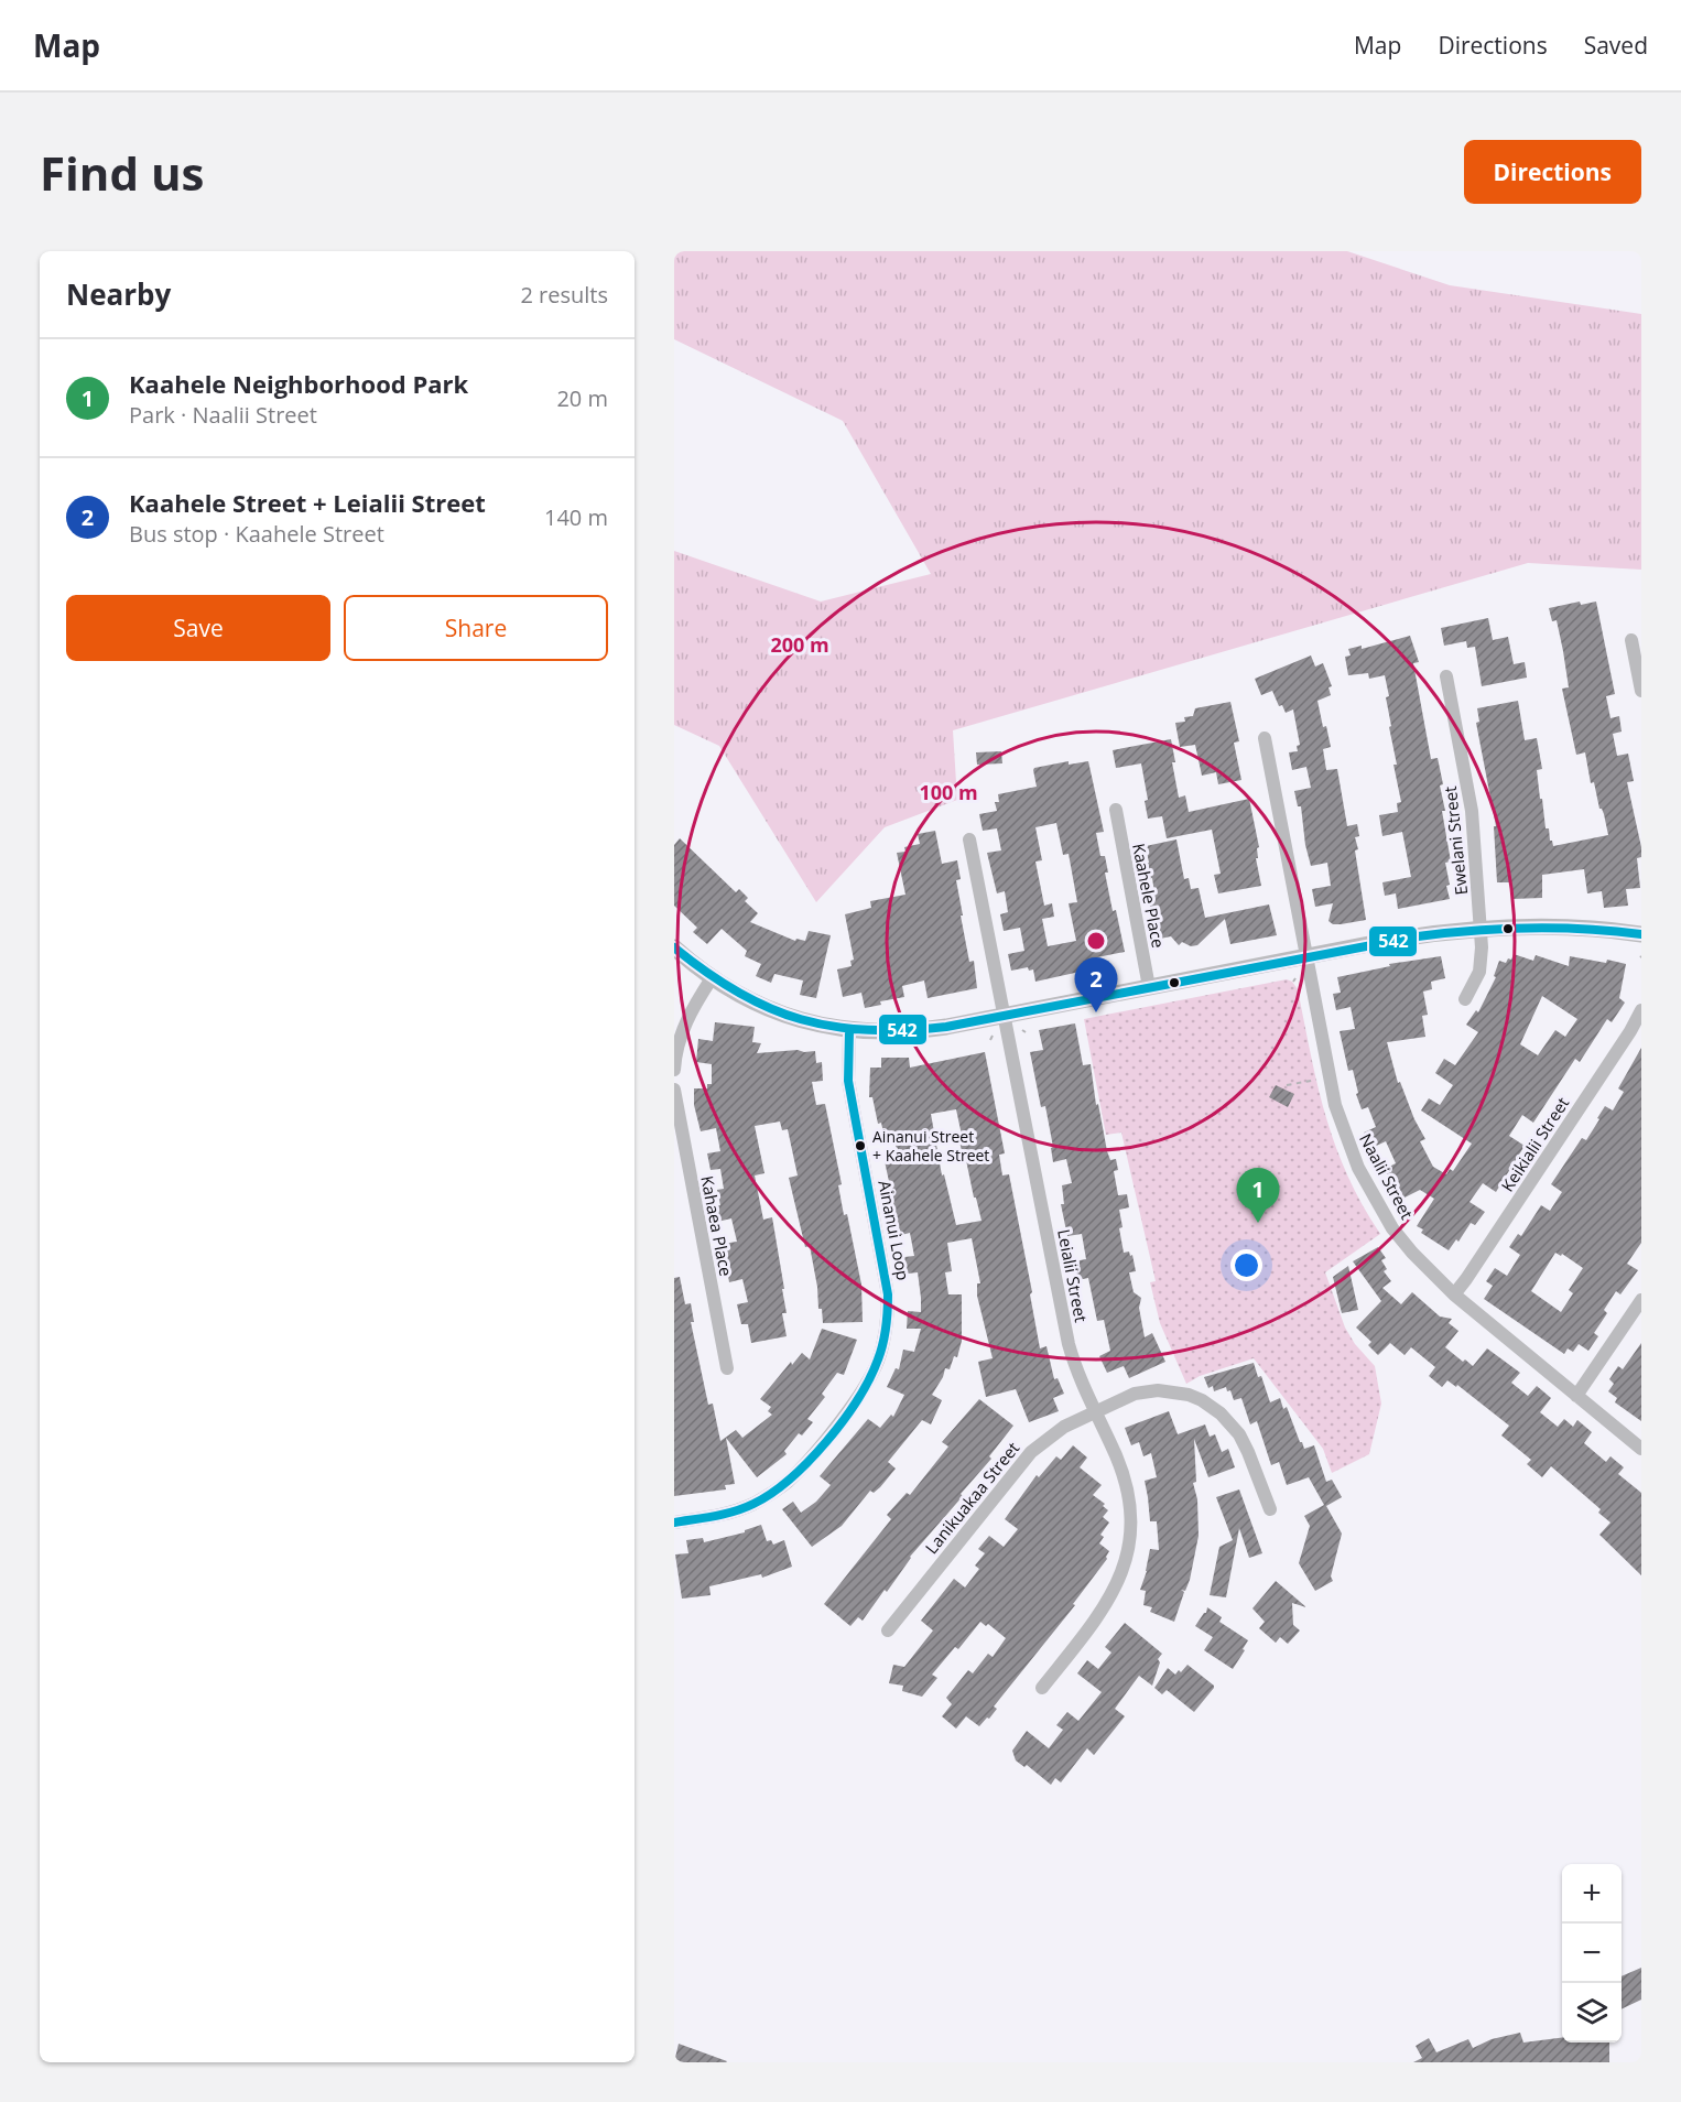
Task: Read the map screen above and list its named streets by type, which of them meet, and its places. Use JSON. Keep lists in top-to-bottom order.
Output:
{
  "streets": {
    "street": [
      "Ewelani Street",
      "Kaahele Place",
      "Keikialii Street",
      "Naalii Street",
      "Kahaea Place",
      "Ainanui Loop",
      "Leialii Street",
      "Lanikuakaa Street"
    ]
  },
  "crossings": [
    ["Keikialii Street", "Naalii Street"],
    ["Leialii Street", "Lanikuakaa Street"]
  ],
  "places": ["Ainanui Street + Kaahele Street"],
  "lines": ["transit line 542"],
  "page": {
    "header": "Map",
    "nav": ["Map", "Directions", "Saved"],
    "buttons": [
      "Directions",
      ["Save", "Share"]
    ],
    "title": "Find us",
    "heading": ["Nearby", "2 results"],
    "list": [
      {
        "mark": "1",
        "name": "Kaahele Neighborhood Park",
        "note": "Park · Naalii Street",
        "value": "20 m"
      },
      {
        "mark": "2",
        "name": "Kaahele Street + Leialii Street",
        "note": "Bus stop · Kaahele Street",
        "value": "140 m"
      }
    ],
    "pins": ["2", "1"],
    "map_buttons": ["+", "−"]
  },
  "rings": ["200 m", "100 m"]
}
